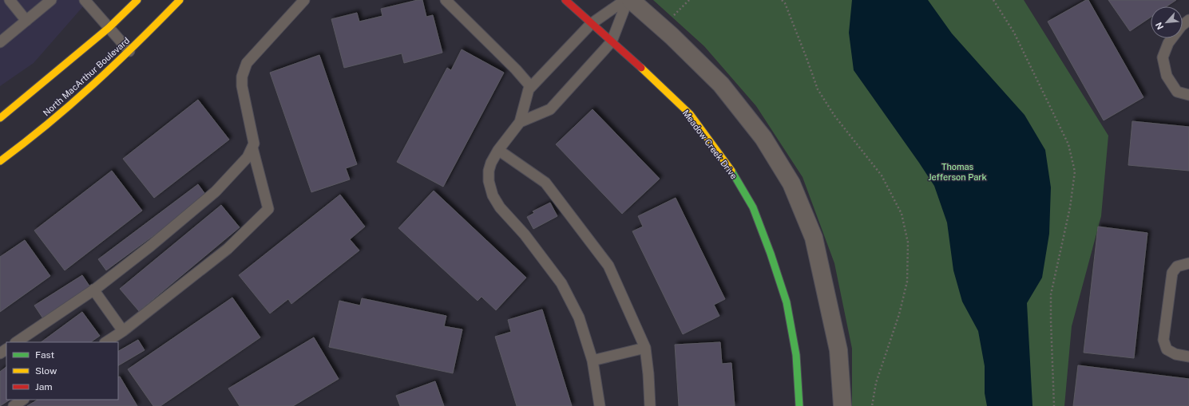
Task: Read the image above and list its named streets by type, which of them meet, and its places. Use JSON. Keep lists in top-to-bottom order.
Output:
{
  "streets": {
    "street": ["North MacArthur Boulevard", "Meadow Creek Drive"]
  },
  "parks": ["Thomas Jefferson Park"],
  "legend": ["Fast", "Slow", "Jam"],
  "north": "bottom left"
}
